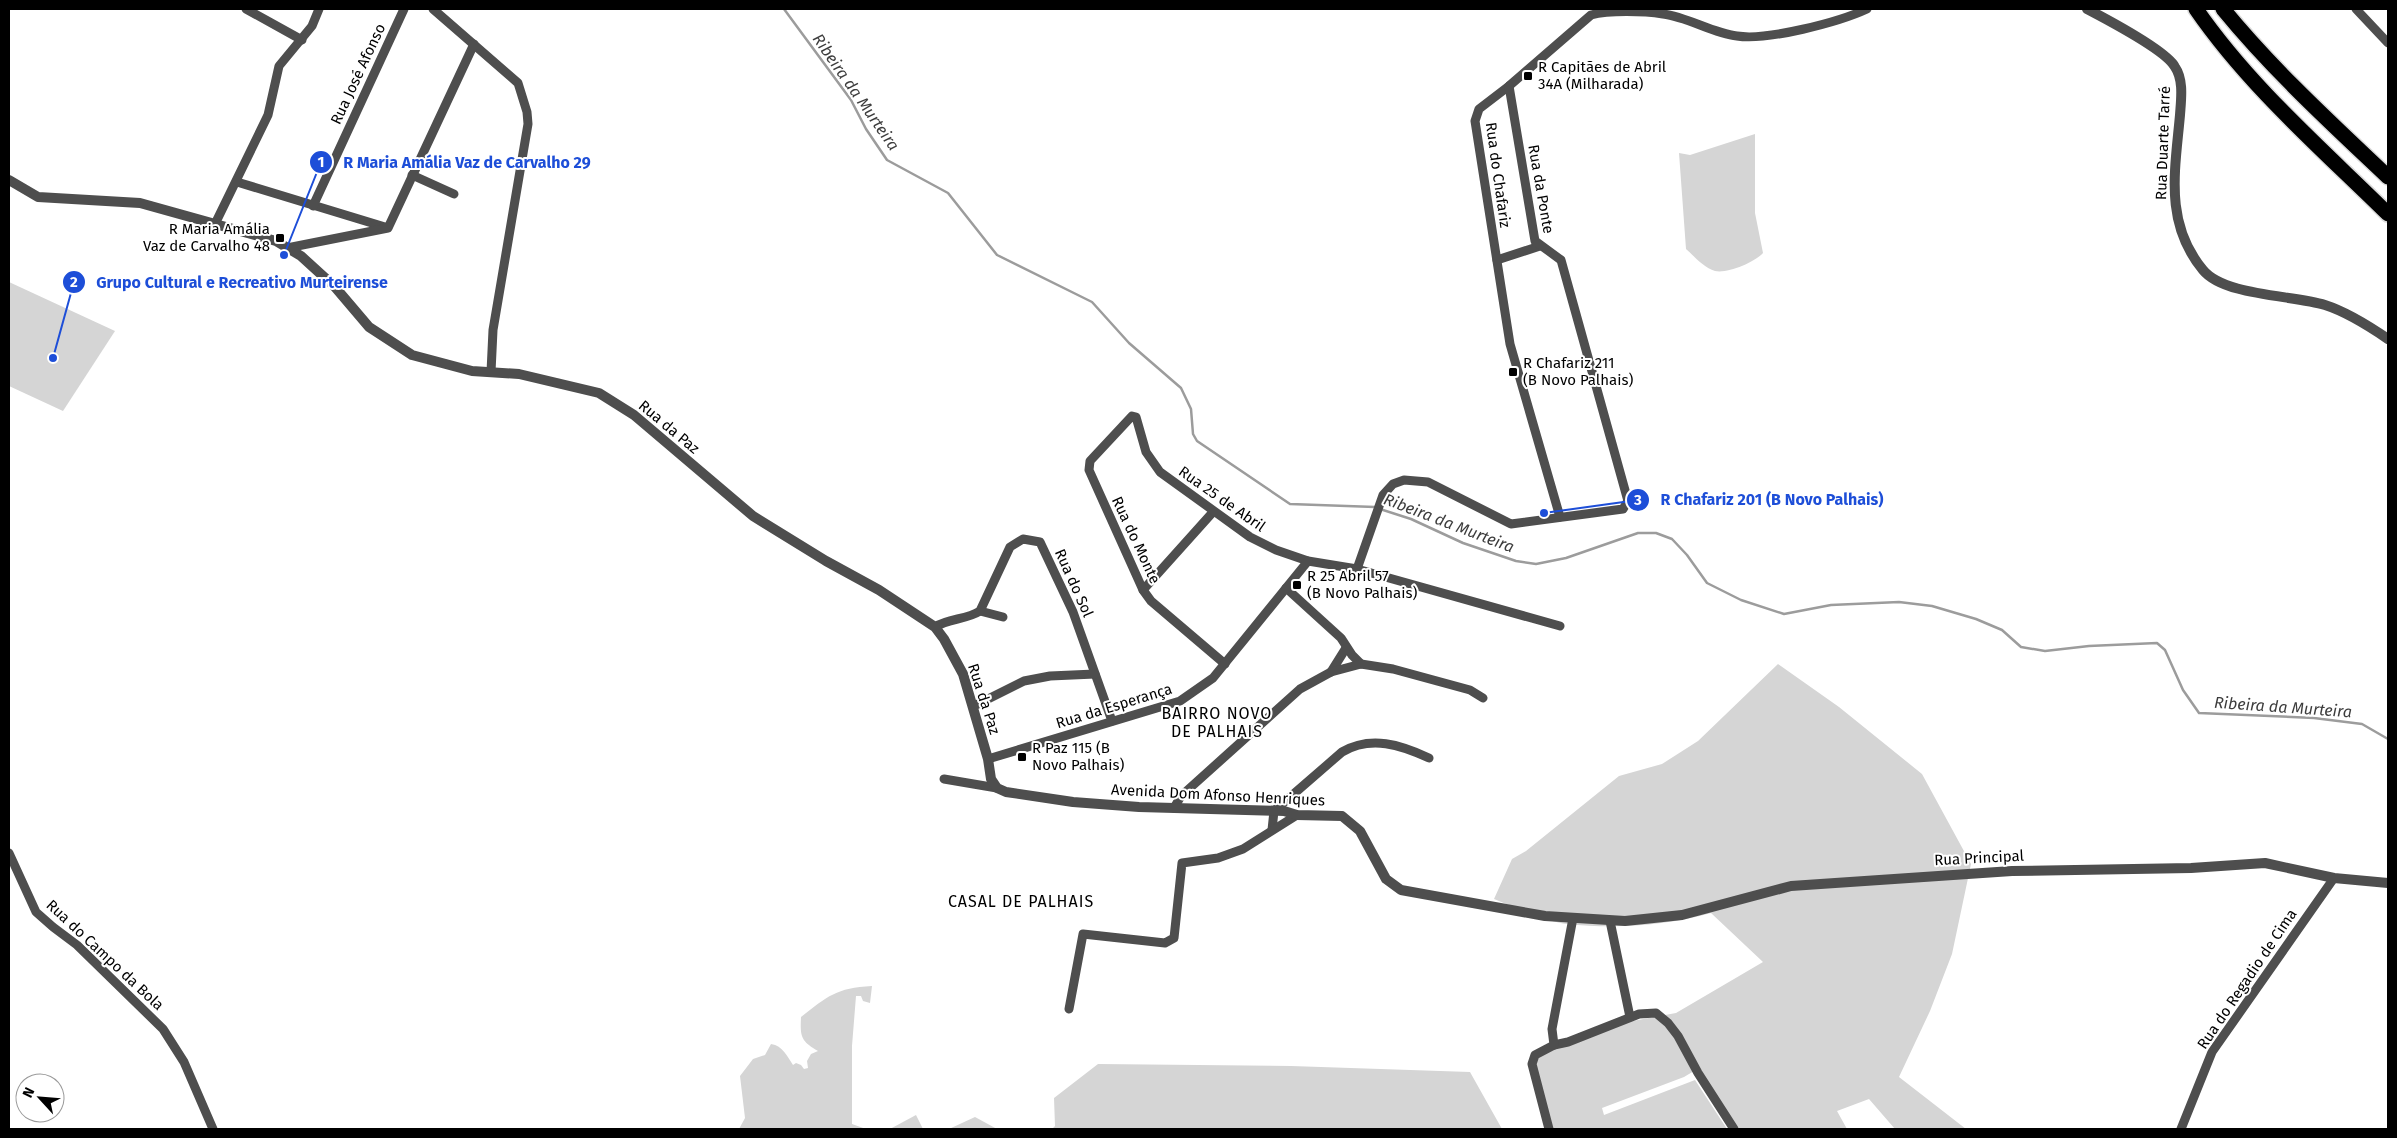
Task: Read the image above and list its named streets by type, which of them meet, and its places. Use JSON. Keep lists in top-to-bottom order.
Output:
{
  "streets": {
    "street": [
      "Rua José Afonso",
      "Rua Duarte Tarré",
      "Rua do Chafariz",
      "Rua da Ponte",
      "Rua da Paz",
      "Rua 25 de Abril",
      "Rua do Monte",
      "Rua do Sol",
      "Rua da Esperança",
      "Avenida Dom Afonso Henriques",
      "Rua Principal",
      "Rua do Campo da Bola",
      "Rua do Regadio de Cima"
    ]
  },
  "crossings": [
    ["Rua do Chafariz", "Rua da Ponte"],
    ["Rua da Ponte", "Rua 25 de Abril"],
    ["Rua da Paz", "Rua da Esperança"],
    ["Rua da Paz", "Avenida Dom Afonso Henriques"],
    ["Rua 25 de Abril", "Rua do Monte"],
    ["Rua 25 de Abril", "Rua da Esperança"],
    ["Rua do Monte", "Rua da Esperança"],
    ["Rua do Sol", "Rua da Esperança"],
    ["Avenida Dom Afonso Henriques", "Rua Principal"],
    ["Rua Principal", "Rua do Regadio de Cima"]
  ],
  "districts": ["BAIRRO NOVO DE PALHAIS", "CASAL DE PALHAIS"],
  "water": ["Ribeira da Murteira"],
  "places": {
    "transit": [
      "R Capitães de Abril 34A (Milharada)",
      "R Maria Amália Vaz de Carvalho 48",
      "R Chafariz 211 (B Novo Palhais)",
      "R 25 Abril 57 (B Novo Palhais)",
      "R Paz 115 (B Novo Palhais)"
    ],
    "other": ["R Maria Amália Vaz de Carvalho 29", "Grupo Cultural e Recreativo Murteirense", "R Chafariz 201 (B Novo Palhais)"]
  },
  "north": "top left"
}
